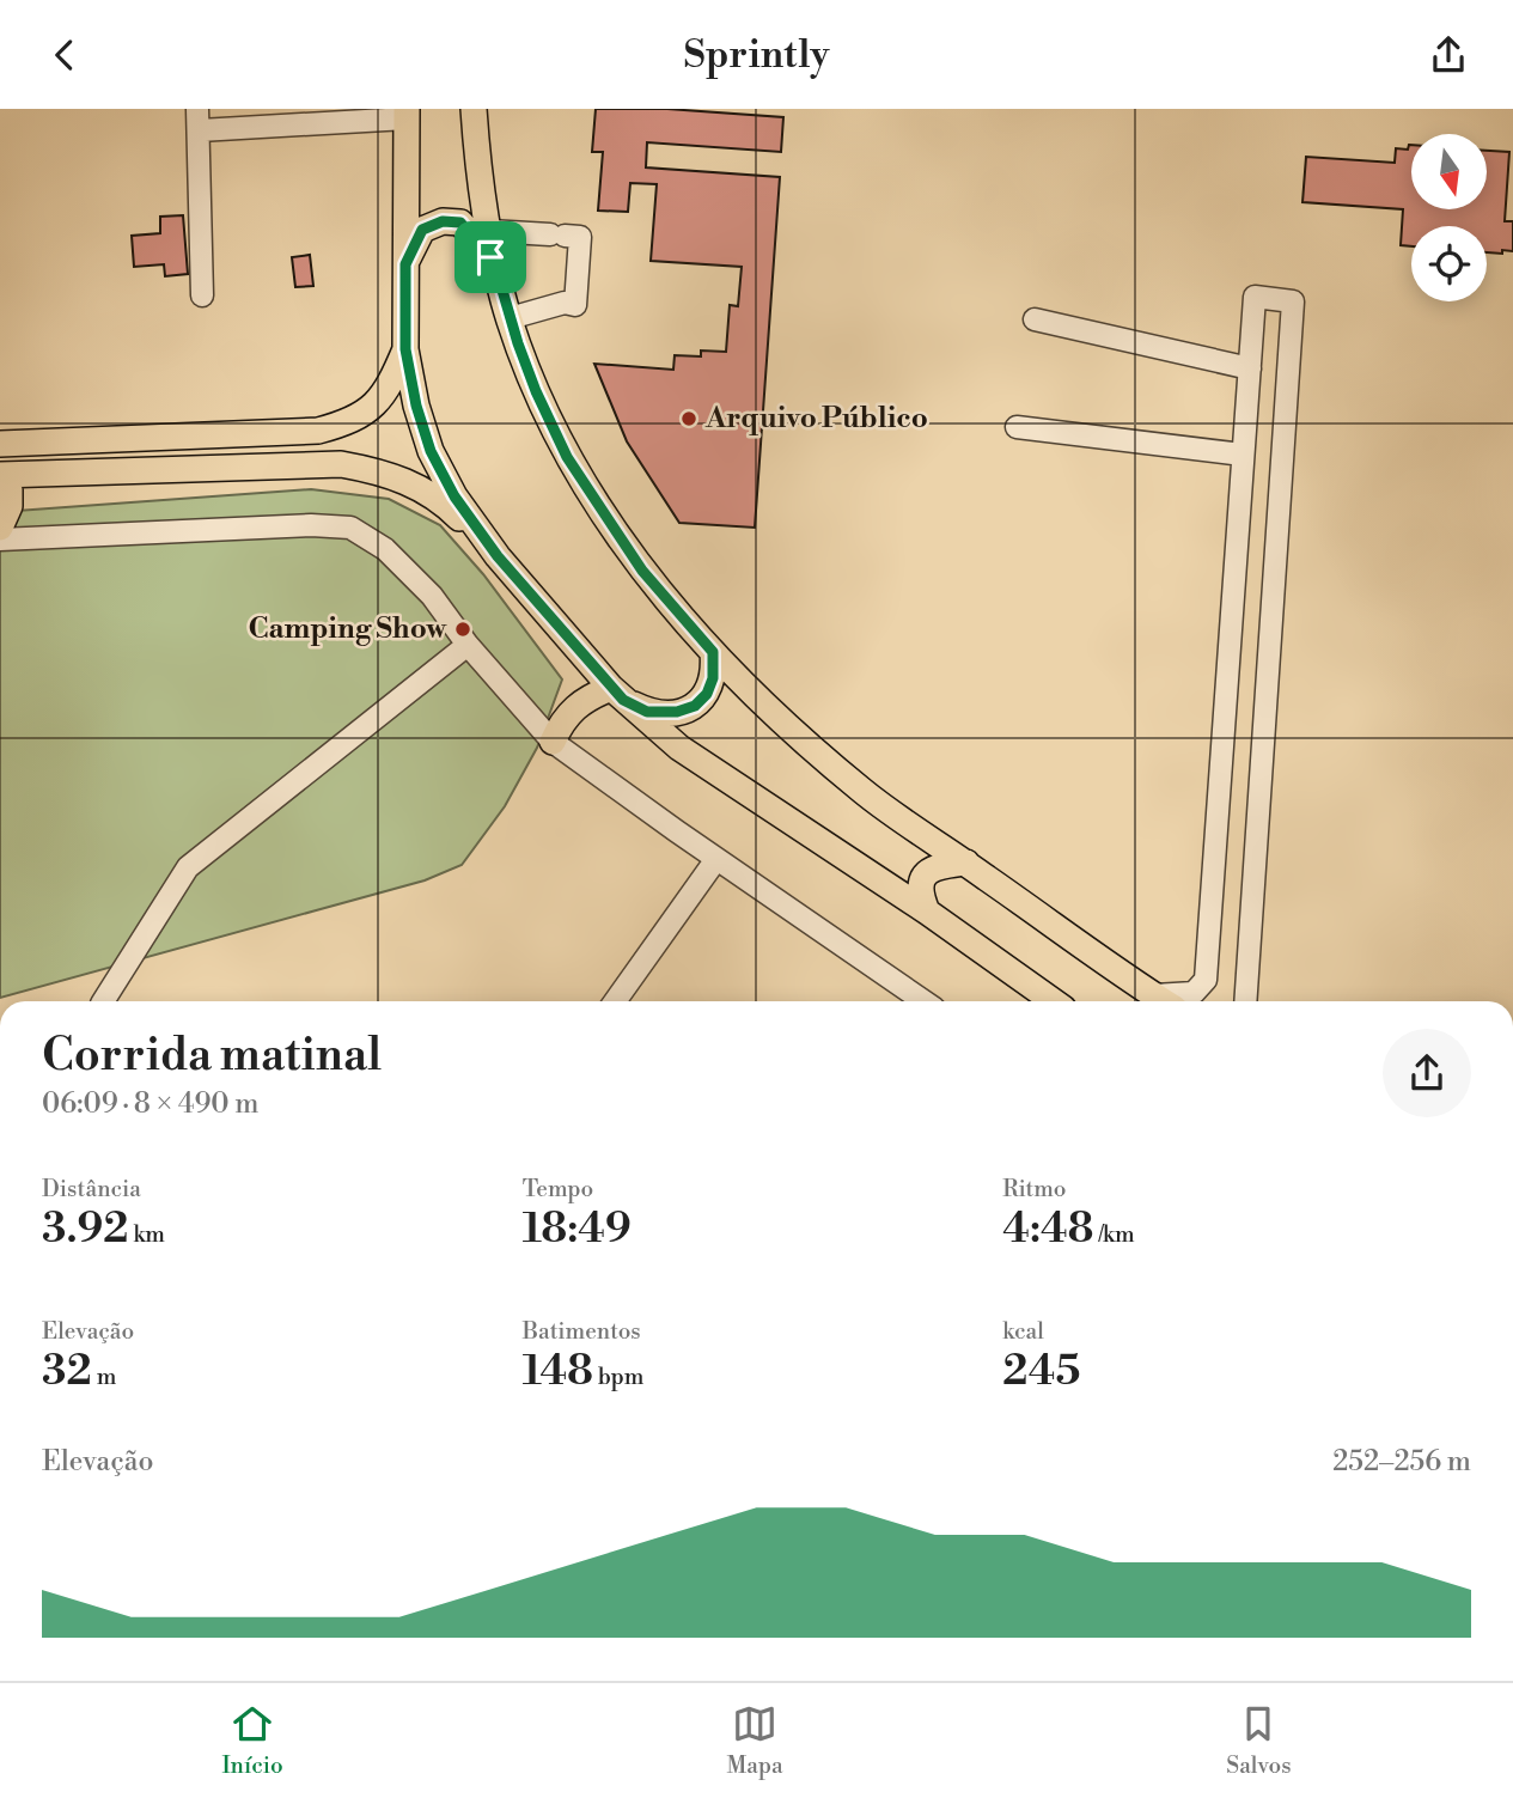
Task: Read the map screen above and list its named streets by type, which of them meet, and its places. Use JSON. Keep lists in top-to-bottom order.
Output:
{
  "places": ["Arquivo Público", "Camping Show"],
  "north": "bottom",
  "page": {
    "header": "Sprintly",
    "heading": ["Corrida matinal", "06:09 · 8 × 490 m"],
    "stats": [
      ["Distância", "3.92 km"],
      ["Tempo", "18:49"],
      ["Ritmo", "4:48 /km"],
      ["Elevação", "32 m"],
      ["Batimentos", "148 bpm"],
      ["kcal", "245"]
    ],
    "chart": ["Elevação", "252–256 m"],
    "tabs": ["Início", "Mapa", "Salvos"]
  }
}
